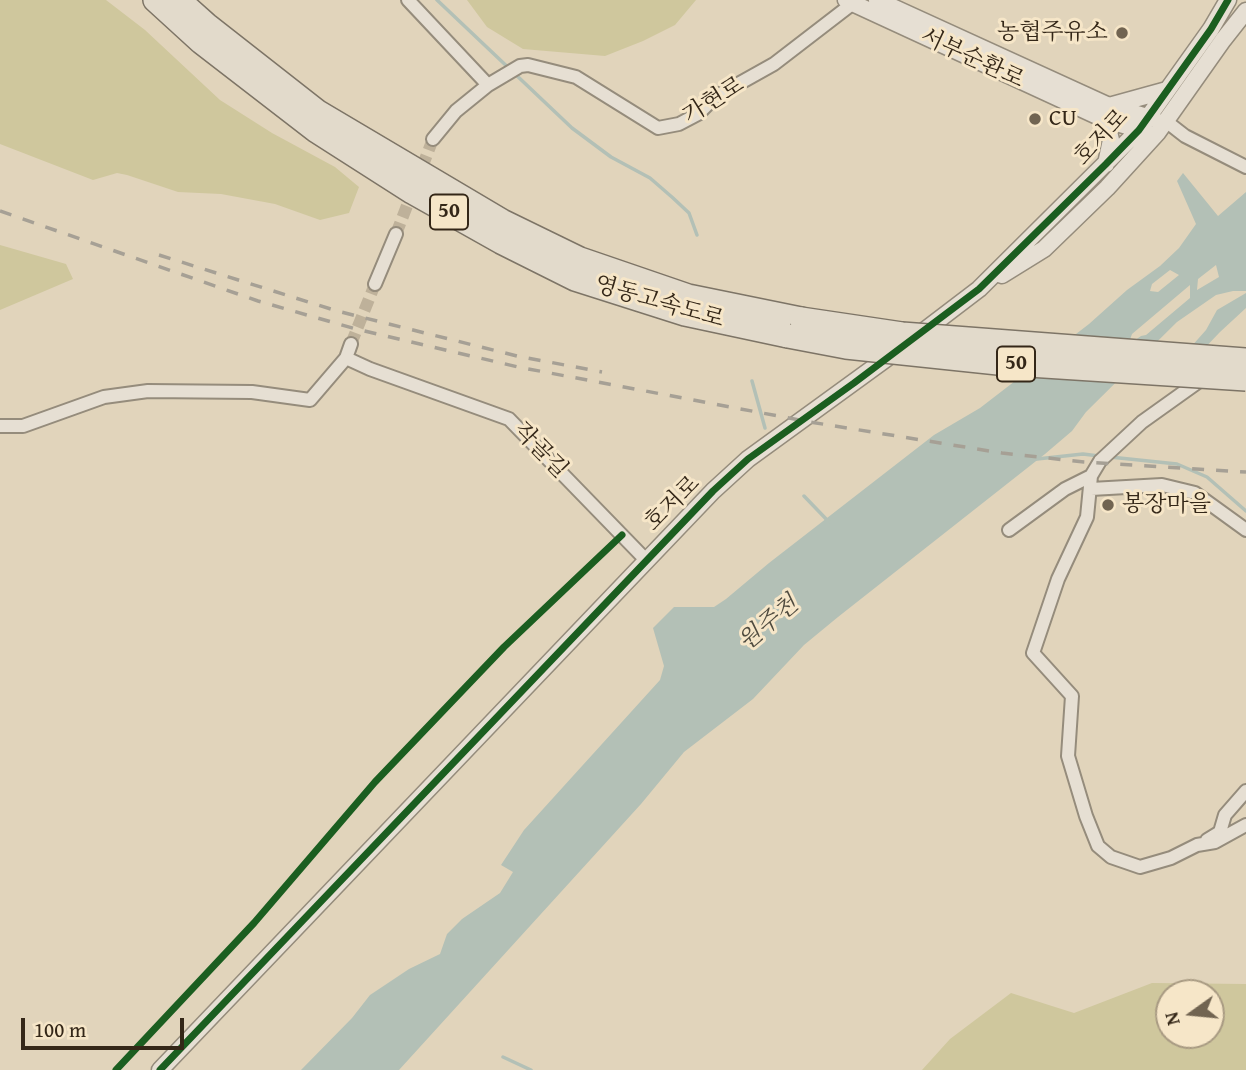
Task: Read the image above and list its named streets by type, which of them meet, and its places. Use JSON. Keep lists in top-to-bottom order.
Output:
{
  "streets": {
    "highway": ["50", "영동고속도로"],
    "street": [
      "서부순환로",
      "가현로",
      "호저로",
      "작골길"
    ]
  },
  "crossings": [
    ["서부순환로", "가현로"],
    ["서부순환로", "호저로"],
    ["호저로", "작골길"]
  ],
  "water": ["원주천"],
  "places": ["농협주유소", "CU", "봉장마을"],
  "scale_bar": "100 m",
  "north": "left"
}
